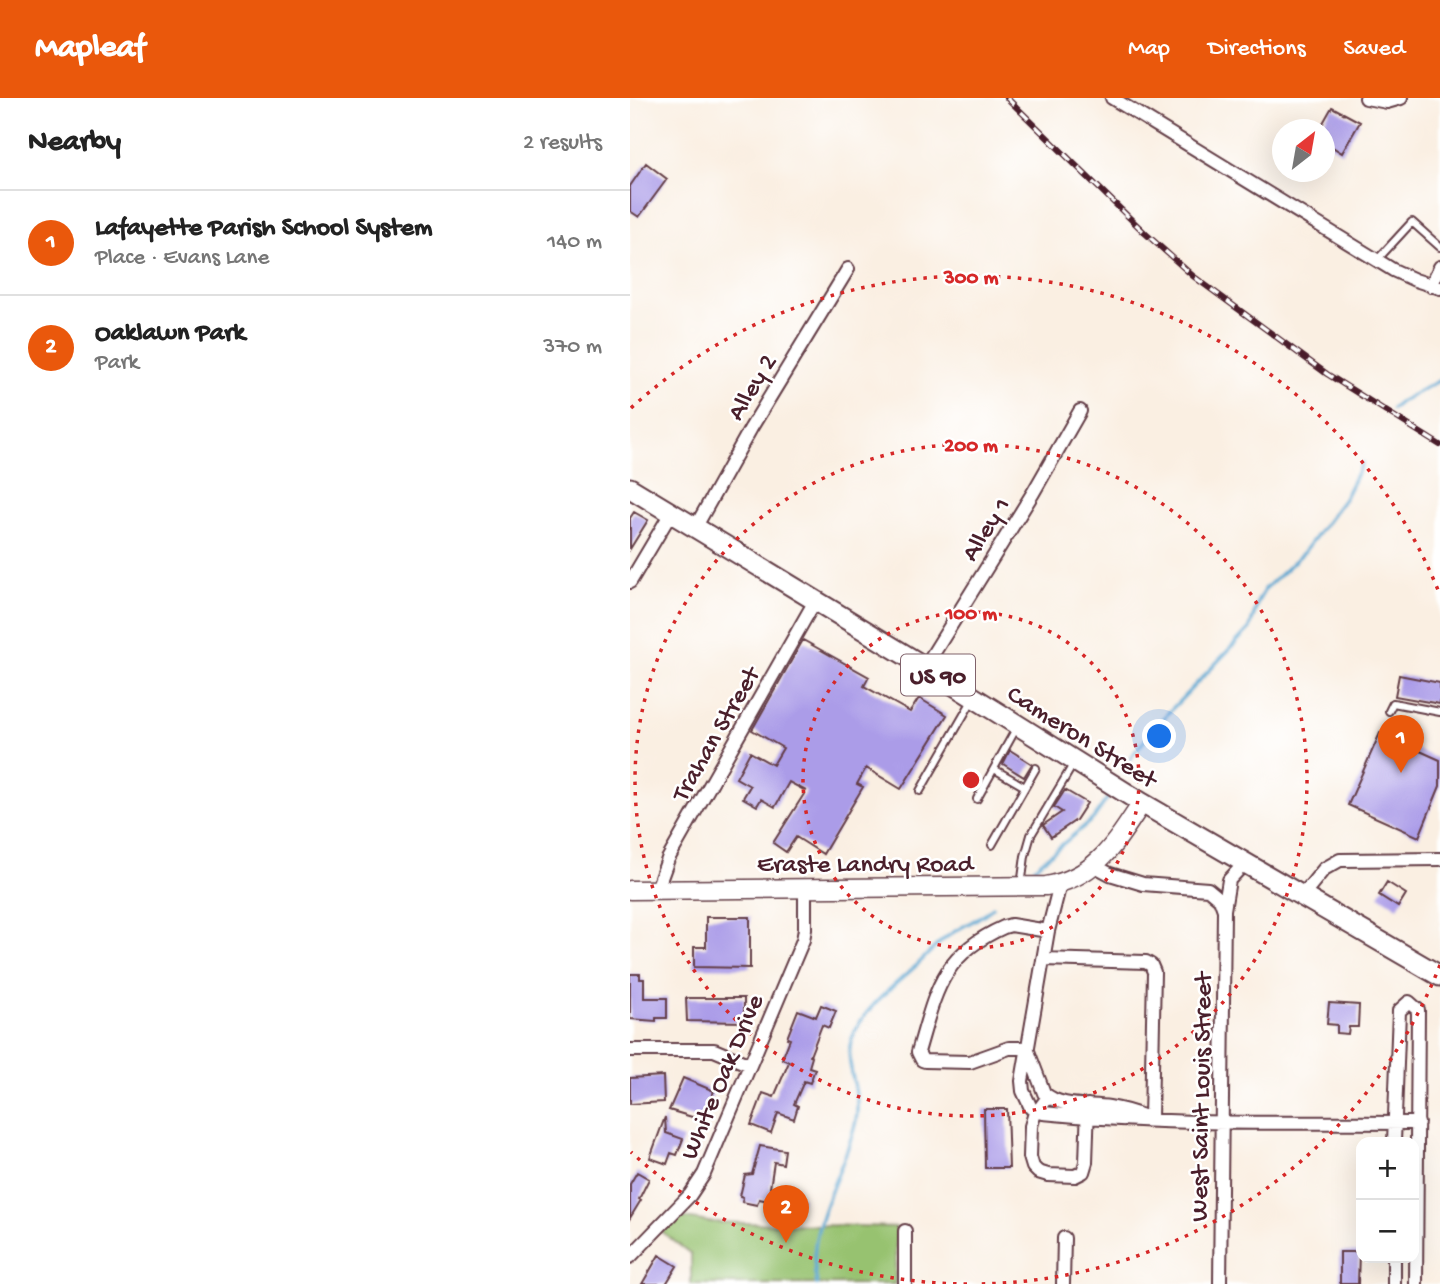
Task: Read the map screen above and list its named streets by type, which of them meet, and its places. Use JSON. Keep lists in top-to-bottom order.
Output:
{
  "streets": {
    "main road": ["US 90", "Cameron Street"],
    "street": [
      "Alley 2",
      "Alley 1",
      "Trahan Street",
      "Eraste Landry Road",
      "White Oak Drive",
      "West Saint Louis Street"
    ]
  },
  "crossings": [
    ["Alley 2", "Cameron Street"],
    ["Alley 1", "Cameron Street"],
    ["Trahan Street", "Cameron Street"],
    ["Trahan Street", "Eraste Landry Road"],
    ["Cameron Street", "Eraste Landry Road"],
    ["Eraste Landry Road", "White Oak Drive"]
  ],
  "north": "top right",
  "page": {
    "header": "Mapleaf",
    "nav": ["Map", "Directions", "Saved"],
    "heading": ["Nearby", "2 results"],
    "list": [
      {
        "mark": "1",
        "name": "Lafayette Parish School System",
        "note": "Place · Evans Lane",
        "value": "140 m"
      },
      {
        "mark": "2",
        "name": "Oaklawn Park",
        "note": "Park",
        "value": "370 m"
      }
    ],
    "pins": ["1", "2"],
    "map_buttons": ["+", "−"]
  },
  "rings": ["300 m", "200 m", "100 m"]
}
